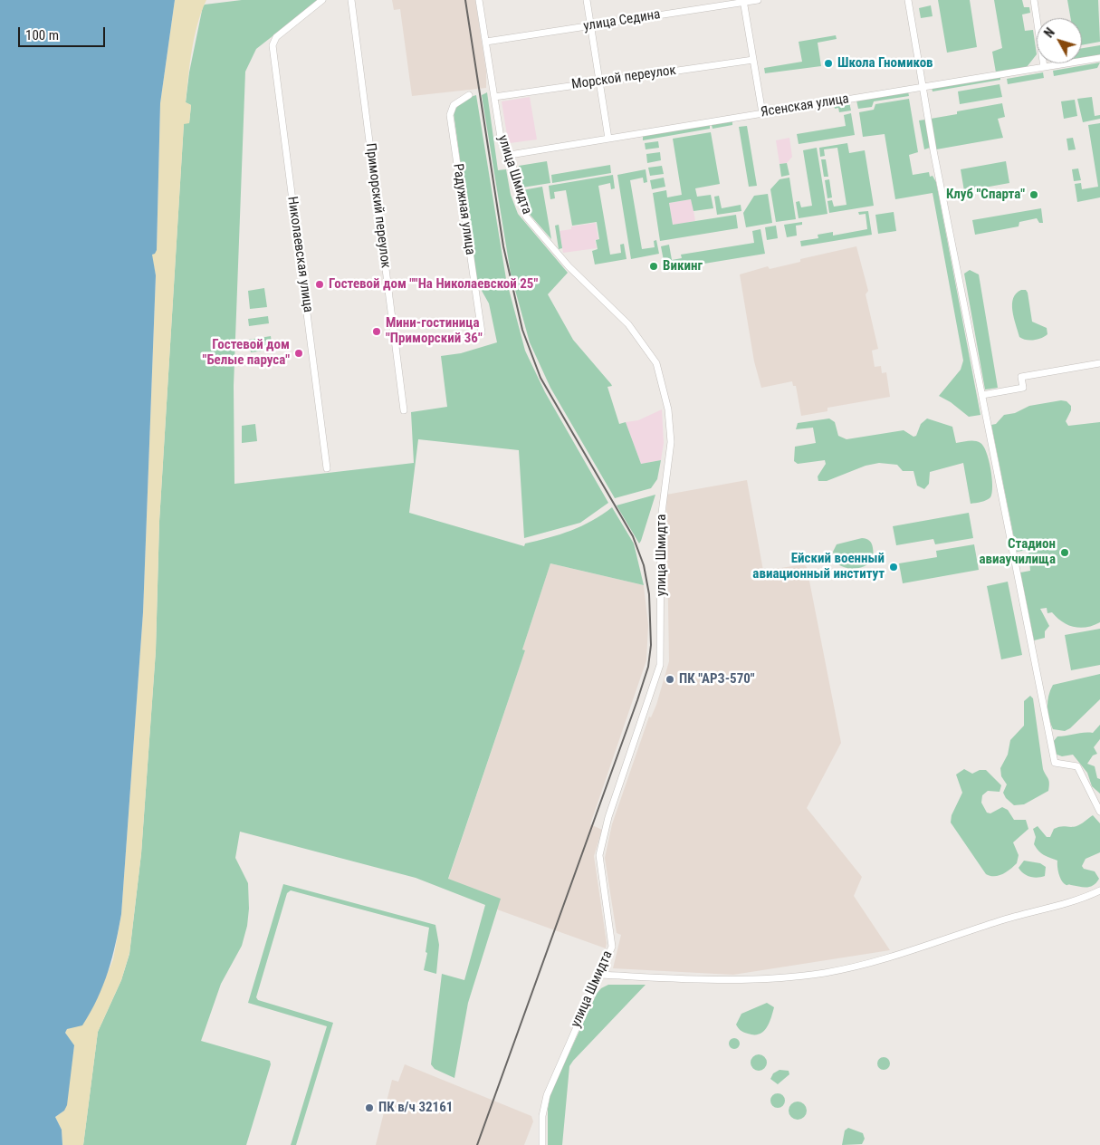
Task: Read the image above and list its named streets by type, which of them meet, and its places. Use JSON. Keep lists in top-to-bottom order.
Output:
{
  "streets": {
    "street": [
      "улица Седина",
      "Морской переулок",
      "Ясенская улица",
      "улица Шмидта",
      "Приморский переулок",
      "Радужная улица",
      "Николаевская улица"
    ]
  },
  "crossings": [
    ["улица Седина", "улица Шмидта"],
    ["Морской переулок", "улица Шмидта"],
    ["Ясенская улица", "улица Шмидта"]
  ],
  "places": [
    "Школа Гномиков",
    "Клуб \"Спарта\"",
    "Викинг",
    "Гостевой дом \"\"На Николаевской 25\"",
    "Мини-гостиница \"Приморский 36\"",
    "Гостевой дом \"Белые паруса\"",
    "Стадион авиаучилища",
    "Ейский военный авиационный институт",
    "ПК \"АРЗ-570\"",
    "ПК в/ч 32161"
  ],
  "scale_bar": "100 m",
  "north": "top left"
}
